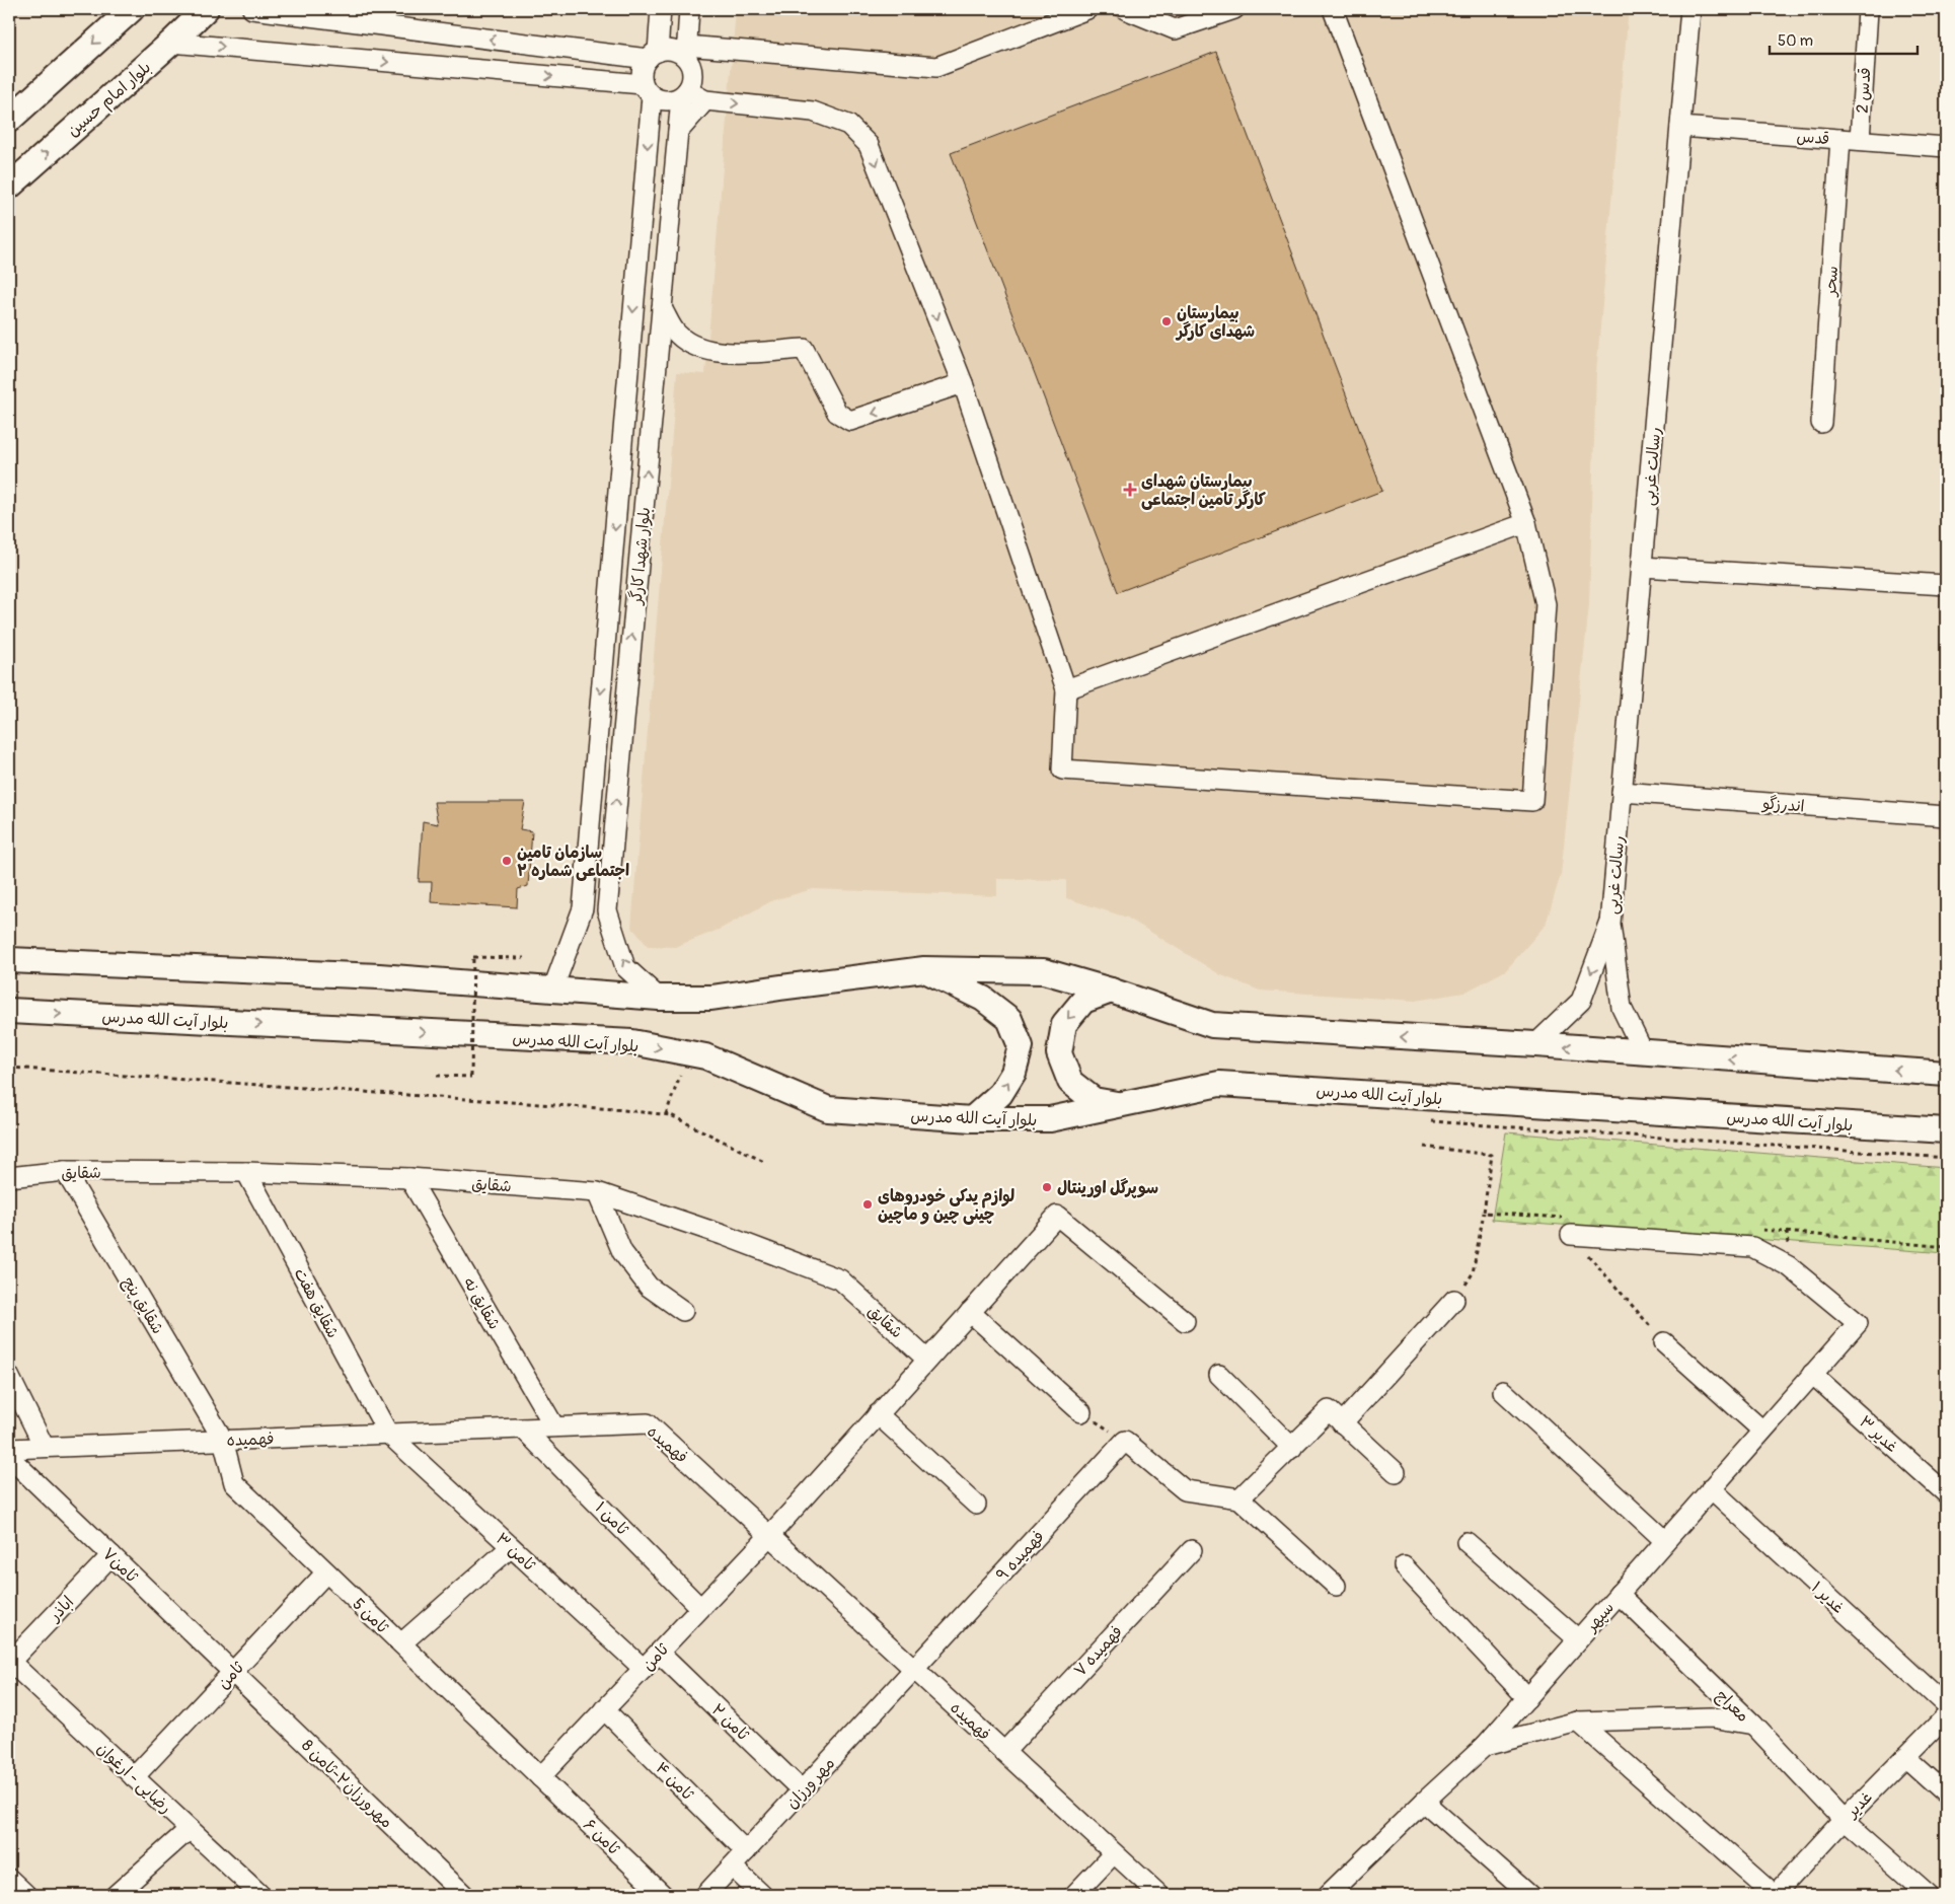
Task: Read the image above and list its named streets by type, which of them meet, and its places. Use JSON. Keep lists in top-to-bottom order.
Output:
{
  "streets": {
    "main road": ["بلوار امام حسین", "بلوار آیت الله مدرس"],
    "street": [
      "قدس 2",
      "قدس",
      "سحر",
      "رسالت غربی",
      "بلوار شهدا کارگر",
      "اندرزگو",
      "شقایق",
      "شقایق هفت",
      "شقایق نه",
      "شقایق پنج",
      "غدیر ۳",
      "فهمیده",
      "ثامن ۱",
      "ثامن ۳",
      "فهمیده ۹",
      "ثامن۷",
      "غدیر ۱",
      "اباذر",
      "ثامن 5",
      "سپهر",
      "فهمیده ۷",
      "ثامن",
      "معراج",
      "ثامن ۲",
      "رضایی - ارغوان",
      "ثامن ۴",
      "مهر ورزان",
      "مهرورزان۲-ثامن 8",
      "غدیر",
      "ثامن ۶"
    ]
  },
  "crossings": [
    ["قدس 2", "قدس"],
    ["قدس", "سحر"],
    ["قدس", "رسالت غربی"],
    ["رسالت غربی", "اندرزگو"],
    ["شقایق", "شقایق هفت"],
    ["شقایق", "شقایق نه"],
    ["شقایق", "شقایق پنج"],
    ["شقایق", "ثامن"],
    ["شقایق هفت", "فهمیده"],
    ["شقایق هفت", "ثامن ۳"],
    ["شقایق نه", "فهمیده"],
    ["شقایق پنج", "فهمیده"],
    ["شقایق پنج", "ثامن 5"],
    ["غدیر ۳", "سپهر"],
    ["فهمیده", "ثامن ۱"],
    ["فهمیده", "ثامن ۳"],
    ["فهمیده", "فهمیده ۹"],
    ["فهمیده", "ثامن 5"],
    ["فهمیده", "فهمیده ۷"],
    ["فهمیده", "ثامن"],
    ["فهمیده", "مهر ورزان"],
    ["ثامن ۱", "ثامن"],
    ["ثامن ۳", "ثامن"],
    ["فهمیده ۹", "مهر ورزان"],
    ["ثامن۷", "اباذر"],
    ["ثامن۷", "ثامن"],
    ["ثامن۷", "مهرورزان۲-ثامن 8"],
    ["غدیر ۱", "سپهر"],
    ["اباذر", "رضایی - ارغوان"],
    ["ثامن 5", "ثامن"],
    ["ثامن 5", "ثامن ۶"],
    ["سپهر", "معراج"],
    ["ثامن", "ثامن ۲"],
    ["ثامن", "رضایی - ارغوان"],
    ["ثامن", "ثامن ۴"],
    ["ثامن", "مهرورزان۲-ثامن 8"],
    ["ثامن", "ثامن ۶"],
    ["معراج", "غدیر"],
    ["ثامن ۲", "مهر ورزان"],
    ["ثامن ۴", "مهر ورزان"]
  ],
  "places": {
    "other": [
      "بیمارستان شهدای کارگر",
      "سازمان تامین اجتماعی شماره ۲",
      "سوپرگل اورینتال",
      "لوازم یدکی خودروهای چینی چین و ماچین"
    ],
    "health": ["بیمارستان شهدای کارگر تامین اجتماعی"]
  },
  "scale_bar": "50 m"
}
